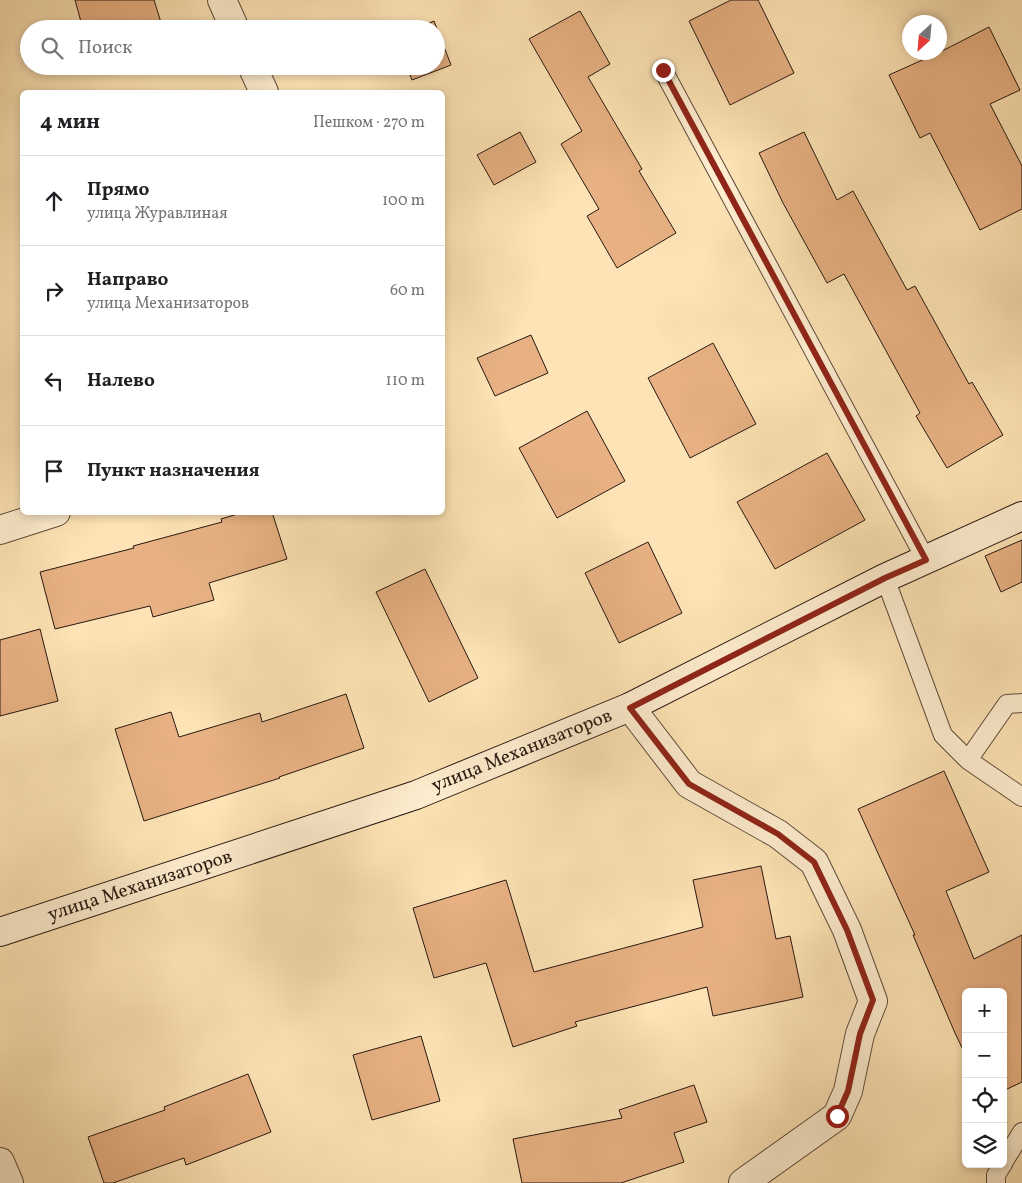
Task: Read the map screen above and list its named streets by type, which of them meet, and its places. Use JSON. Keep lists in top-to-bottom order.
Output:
{
  "streets": {
    "street": ["улица Механизаторов"]
  },
  "north": "bottom left",
  "page": {
    "search": "Поиск",
    "heading": ["4 мин", "Пешком · 270 m"],
    "list": [
      ["Прямо", "улица Журавлиная", "100 m"],
      ["Направо", "улица Механизаторов", "60 m"],
      ["Налево", "110 m"],
      "Пункт назначения"
    ],
    "map_buttons": ["+", "−"]
  }
}
